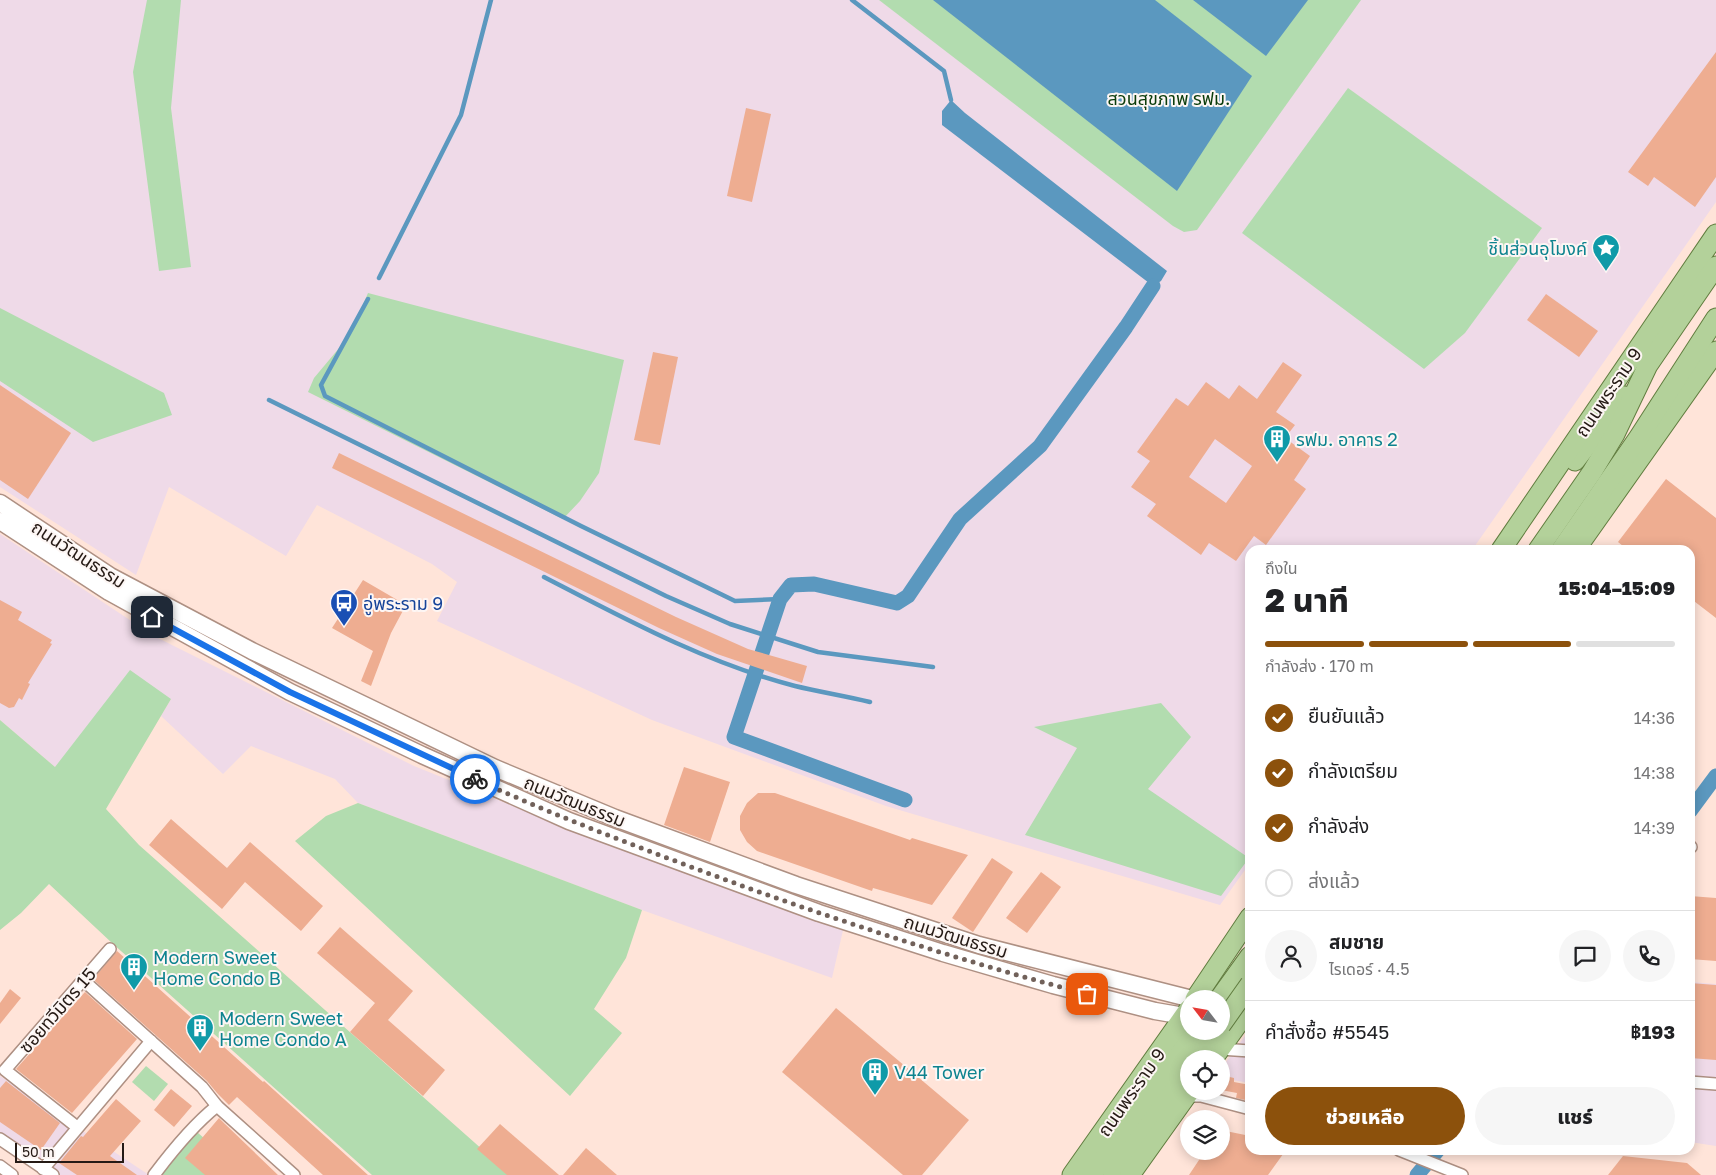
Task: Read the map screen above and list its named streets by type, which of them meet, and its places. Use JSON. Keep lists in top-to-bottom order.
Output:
{
  "streets": {
    "main road": ["ถนนพระราม 9"],
    "street": ["ถนนวัฒนธรรม", "ซอยทวีมิตร 15"]
  },
  "parks": ["สวนสุขภาพ รฟม."],
  "places": {
    "place": ["ชิ้นส่วนอุโมงค์"],
    "building": [
      "รฟม. อาคาร 2",
      "Modern Sweet Home Condo B",
      "Modern Sweet Home Condo A",
      "V44 Tower"
    ],
    "bus stop": ["อู่พระราม 9"]
  },
  "scale_bar": "50 m",
  "north": "top left",
  "page": {
    "heading": ["2 นาที", "ถึงใน", "15:04–15:09"],
    "panel": [
      "สมชาย",
      "ไรเดอร์ · 4.5",
      "คำสั่งซื้อ #5545",
      "฿193"
    ],
    "bar": "กำลังส่ง · 170 m",
    "list": [
      ["ยืนยันแล้ว", "14:36"],
      ["กำลังเตรียม", "14:38"],
      ["กำลังส่ง", "14:39"],
      "ส่งแล้ว"
    ],
    "buttons": ["ช่วยเหลือ", "แชร์"],
    "scale": "50 m"
  }
}
